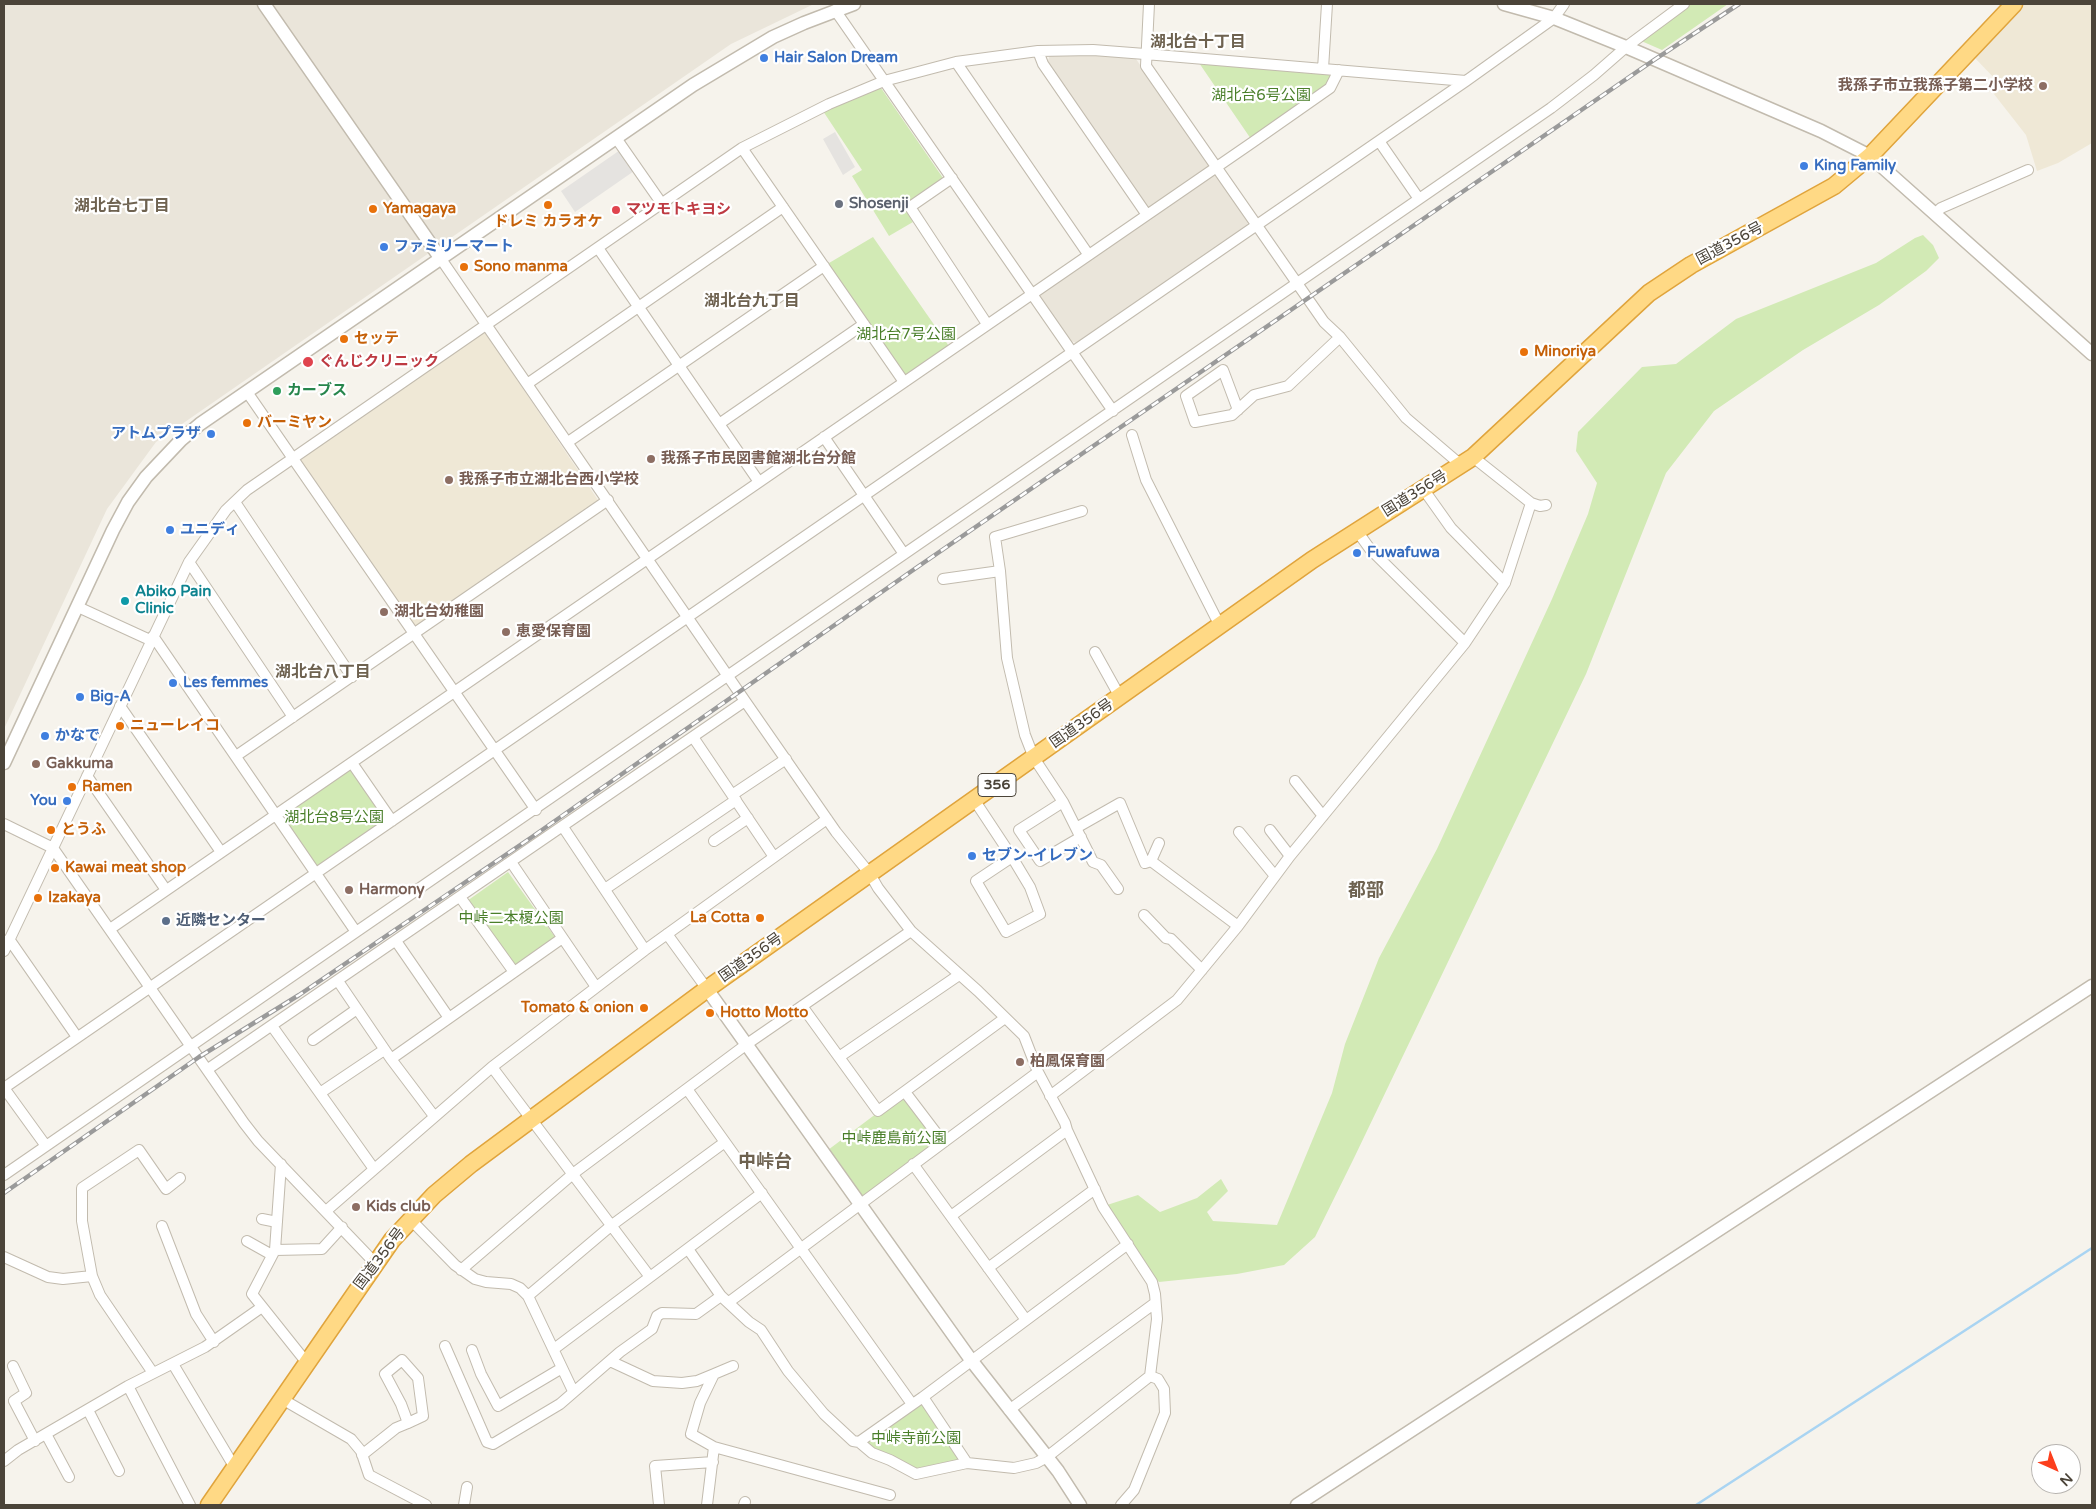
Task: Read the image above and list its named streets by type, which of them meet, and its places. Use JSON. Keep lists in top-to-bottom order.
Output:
{
  "streets": {
    "highway": ["国道356号", "356"]
  },
  "districts": [
    "湖北台十丁目",
    "湖北台七丁目",
    "湖北台九丁目",
    "湖北台八丁目",
    "都部",
    "中峠台"
  ],
  "parks": [
    "湖北台6号公園",
    "湖北台7号公園",
    "湖北台8号公園",
    "中峠二本榎公園",
    "中峠鹿島前公園",
    "中峠寺前公園"
  ],
  "places": [
    "Hair Salon Dream",
    "我孫子市立我孫子第二小学校",
    "King Family",
    "Shosenji",
    "ドレミ カラオケ",
    "Yamagaya",
    "マツモトキヨシ",
    "ファミリーマート",
    "Sono manma",
    "セッテ",
    "Minoriya",
    "ぐんじクリニック",
    "カーブス",
    "バーミヤン",
    "アトムプラザ",
    "我孫子市民図書館湖北台分館",
    "我孫子市立湖北台西小学校",
    "ユニディ",
    "Fuwafuwa",
    "Abiko Pain Clinic",
    "湖北台幼稚園",
    "恵愛保育園",
    "Les femmes",
    "Big-A",
    "ニューレイコ",
    "かなで",
    "Gakkuma",
    "Ramen",
    "You",
    "とうふ",
    "セブン-イレブン",
    "Kawai meat shop",
    "Harmony",
    "Izakaya",
    "La Cotta",
    "近隣センター",
    "Tomato & onion",
    "Hotto Motto",
    "柏鳳保育園",
    "Kids club"
  ],
  "north": "bottom right"
}
